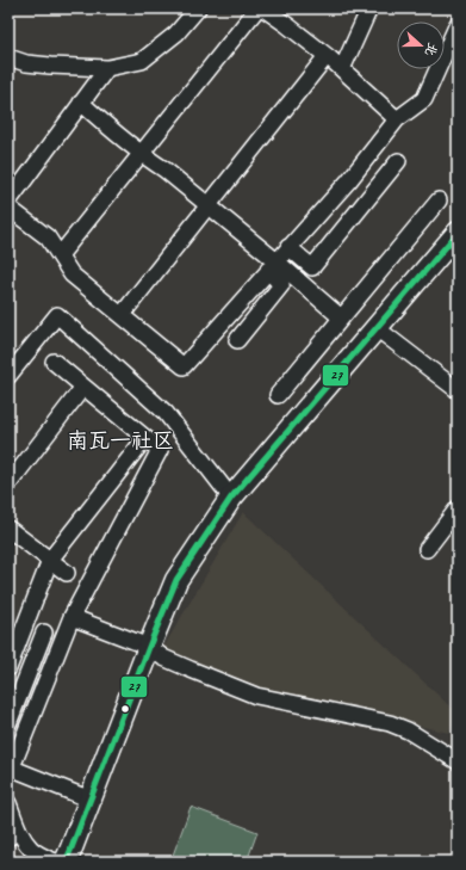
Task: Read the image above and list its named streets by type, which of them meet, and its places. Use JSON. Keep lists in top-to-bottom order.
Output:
{
  "districts": ["南瓦一社区"],
  "lines": ["transit line 27"],
  "north": "right"
}
